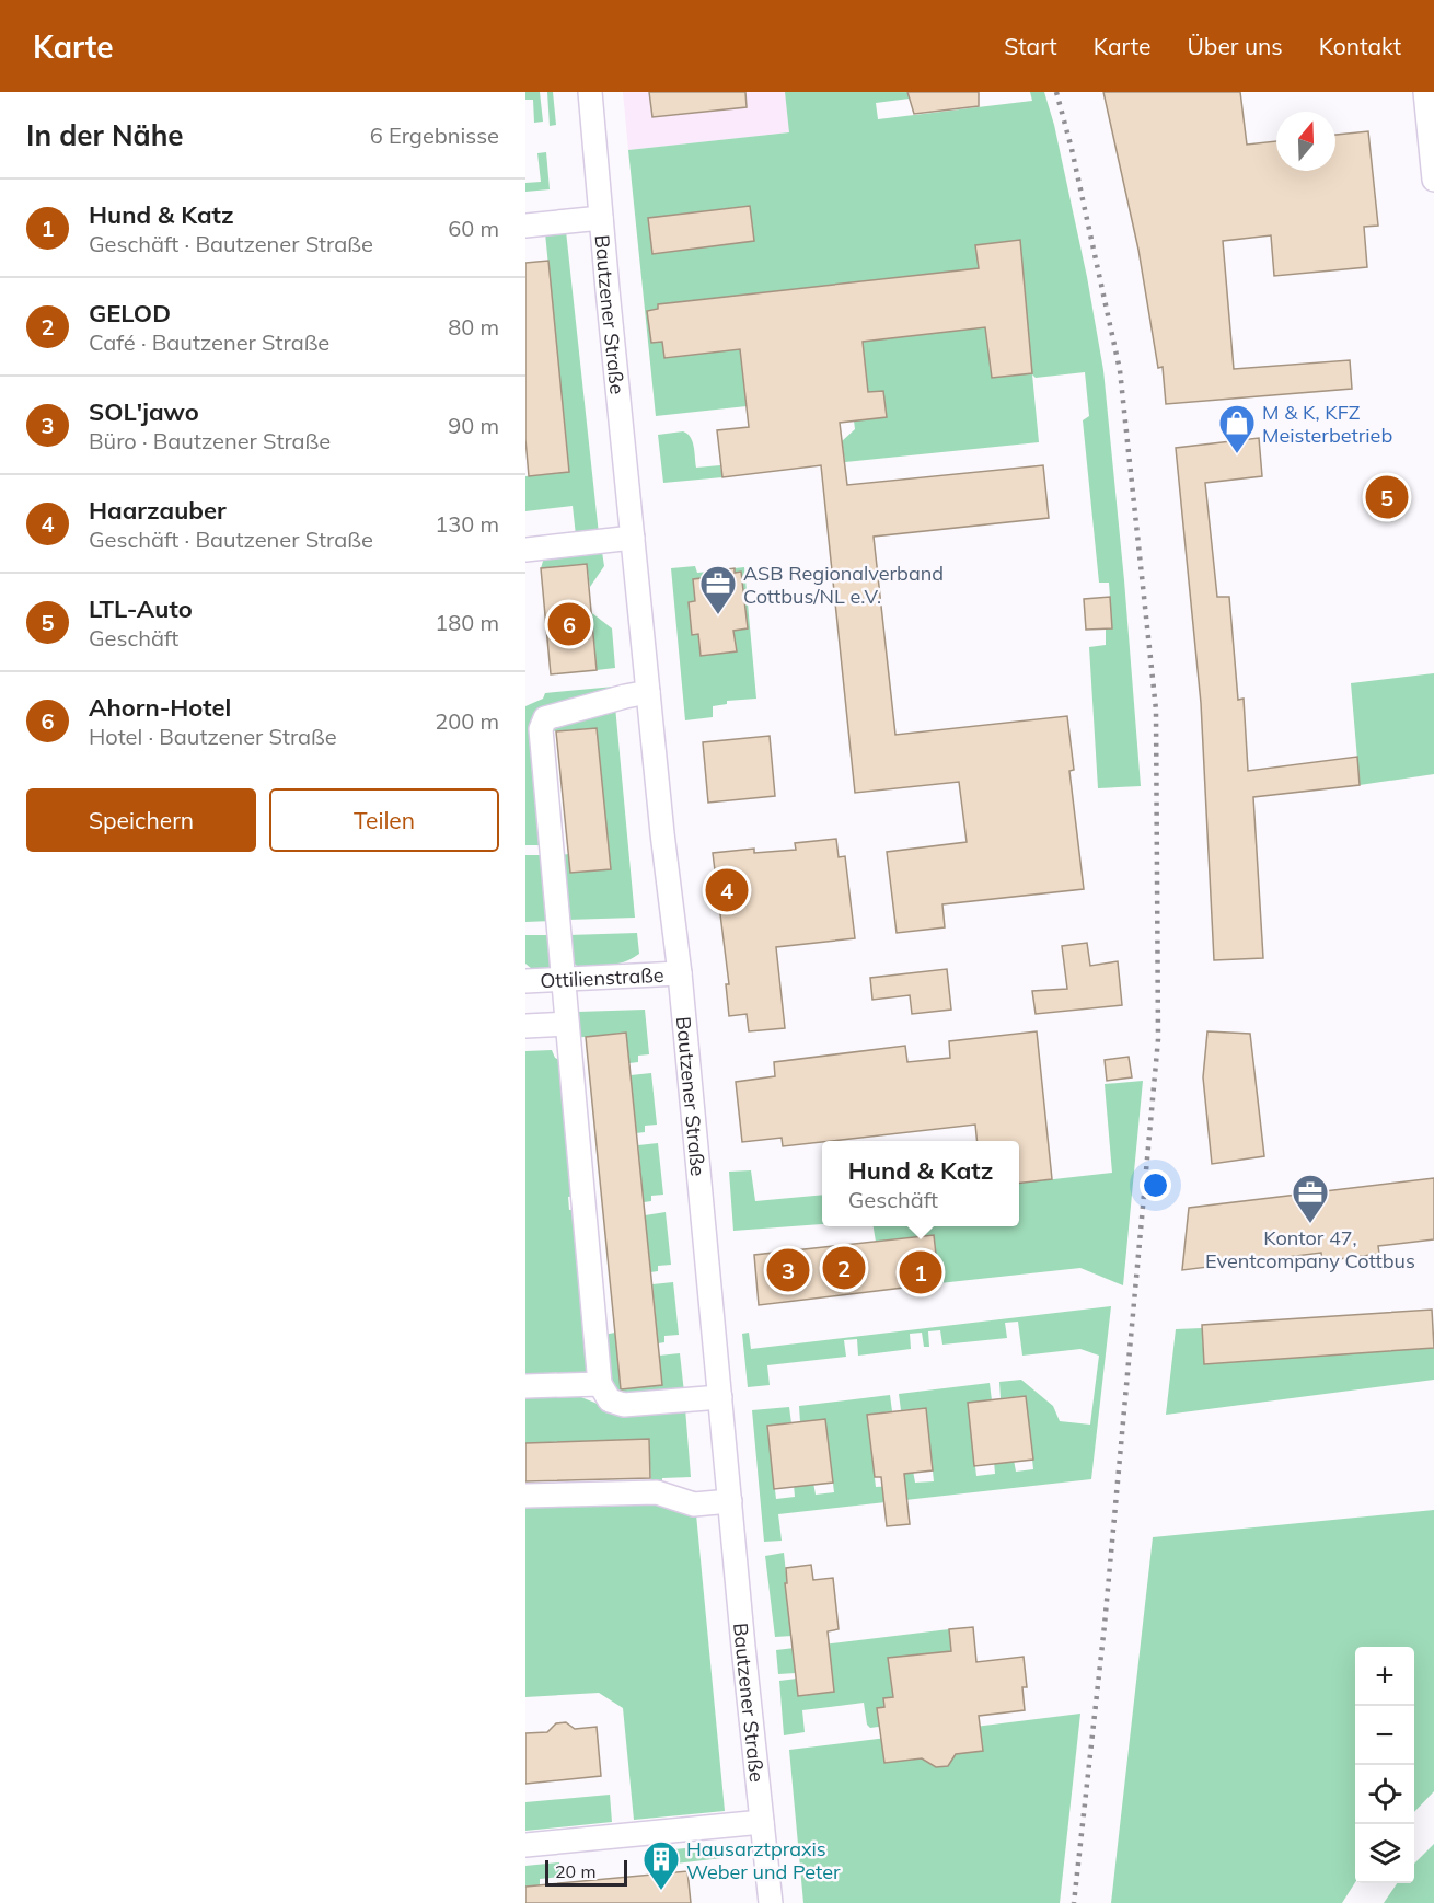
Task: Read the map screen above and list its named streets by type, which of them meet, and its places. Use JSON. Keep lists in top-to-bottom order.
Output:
{
  "streets": {
    "street": ["Bautzener Straße", "Ottilienstraße"]
  },
  "crossings": [
    ["Bautzener Straße", "Ottilienstraße"]
  ],
  "places": {
    "shop": ["M & K, KFZ Meisterbetrieb"],
    "office": ["ASB Regionalverband Cottbus/NL e.V.", "Kontor 47, Eventcompany Cottbus"],
    "building": ["Hausarztpraxis Weber und Peter"]
  },
  "scale_bar": "20 m",
  "north": "top",
  "page": {
    "header": "Karte",
    "nav": [
      "Start",
      "Karte",
      "Über uns",
      "Kontakt"
    ],
    "heading": ["In der Nähe", "6 Ergebnisse"],
    "list": [
      {
        "mark": "1",
        "name": "Hund & Katz",
        "note": "Geschäft · Bautzener Straße",
        "value": "60 m"
      },
      {
        "mark": "2",
        "name": "GELOD",
        "note": "Café · Bautzener Straße",
        "value": "80 m"
      },
      {
        "mark": "3",
        "name": "SOL'jawo",
        "note": "Büro · Bautzener Straße",
        "value": "90 m"
      },
      {
        "mark": "4",
        "name": "Haarzauber",
        "note": "Geschäft · Bautzener Straße",
        "value": "130 m"
      },
      {
        "mark": "5",
        "name": "LTL-Auto",
        "note": "Geschäft",
        "value": "180 m"
      },
      {
        "mark": "6",
        "name": "Ahorn-Hotel",
        "note": "Hotel · Bautzener Straße",
        "value": "200 m"
      }
    ],
    "pins": [
      "5",
      "6",
      "4",
      "2",
      "3",
      "1"
    ],
    "buttons": ["Speichern", "Teilen"],
    "popup": ["Hund & Katz", "Geschäft"],
    "map_buttons": ["+", "−"],
    "scale": "20 m"
  }
}
